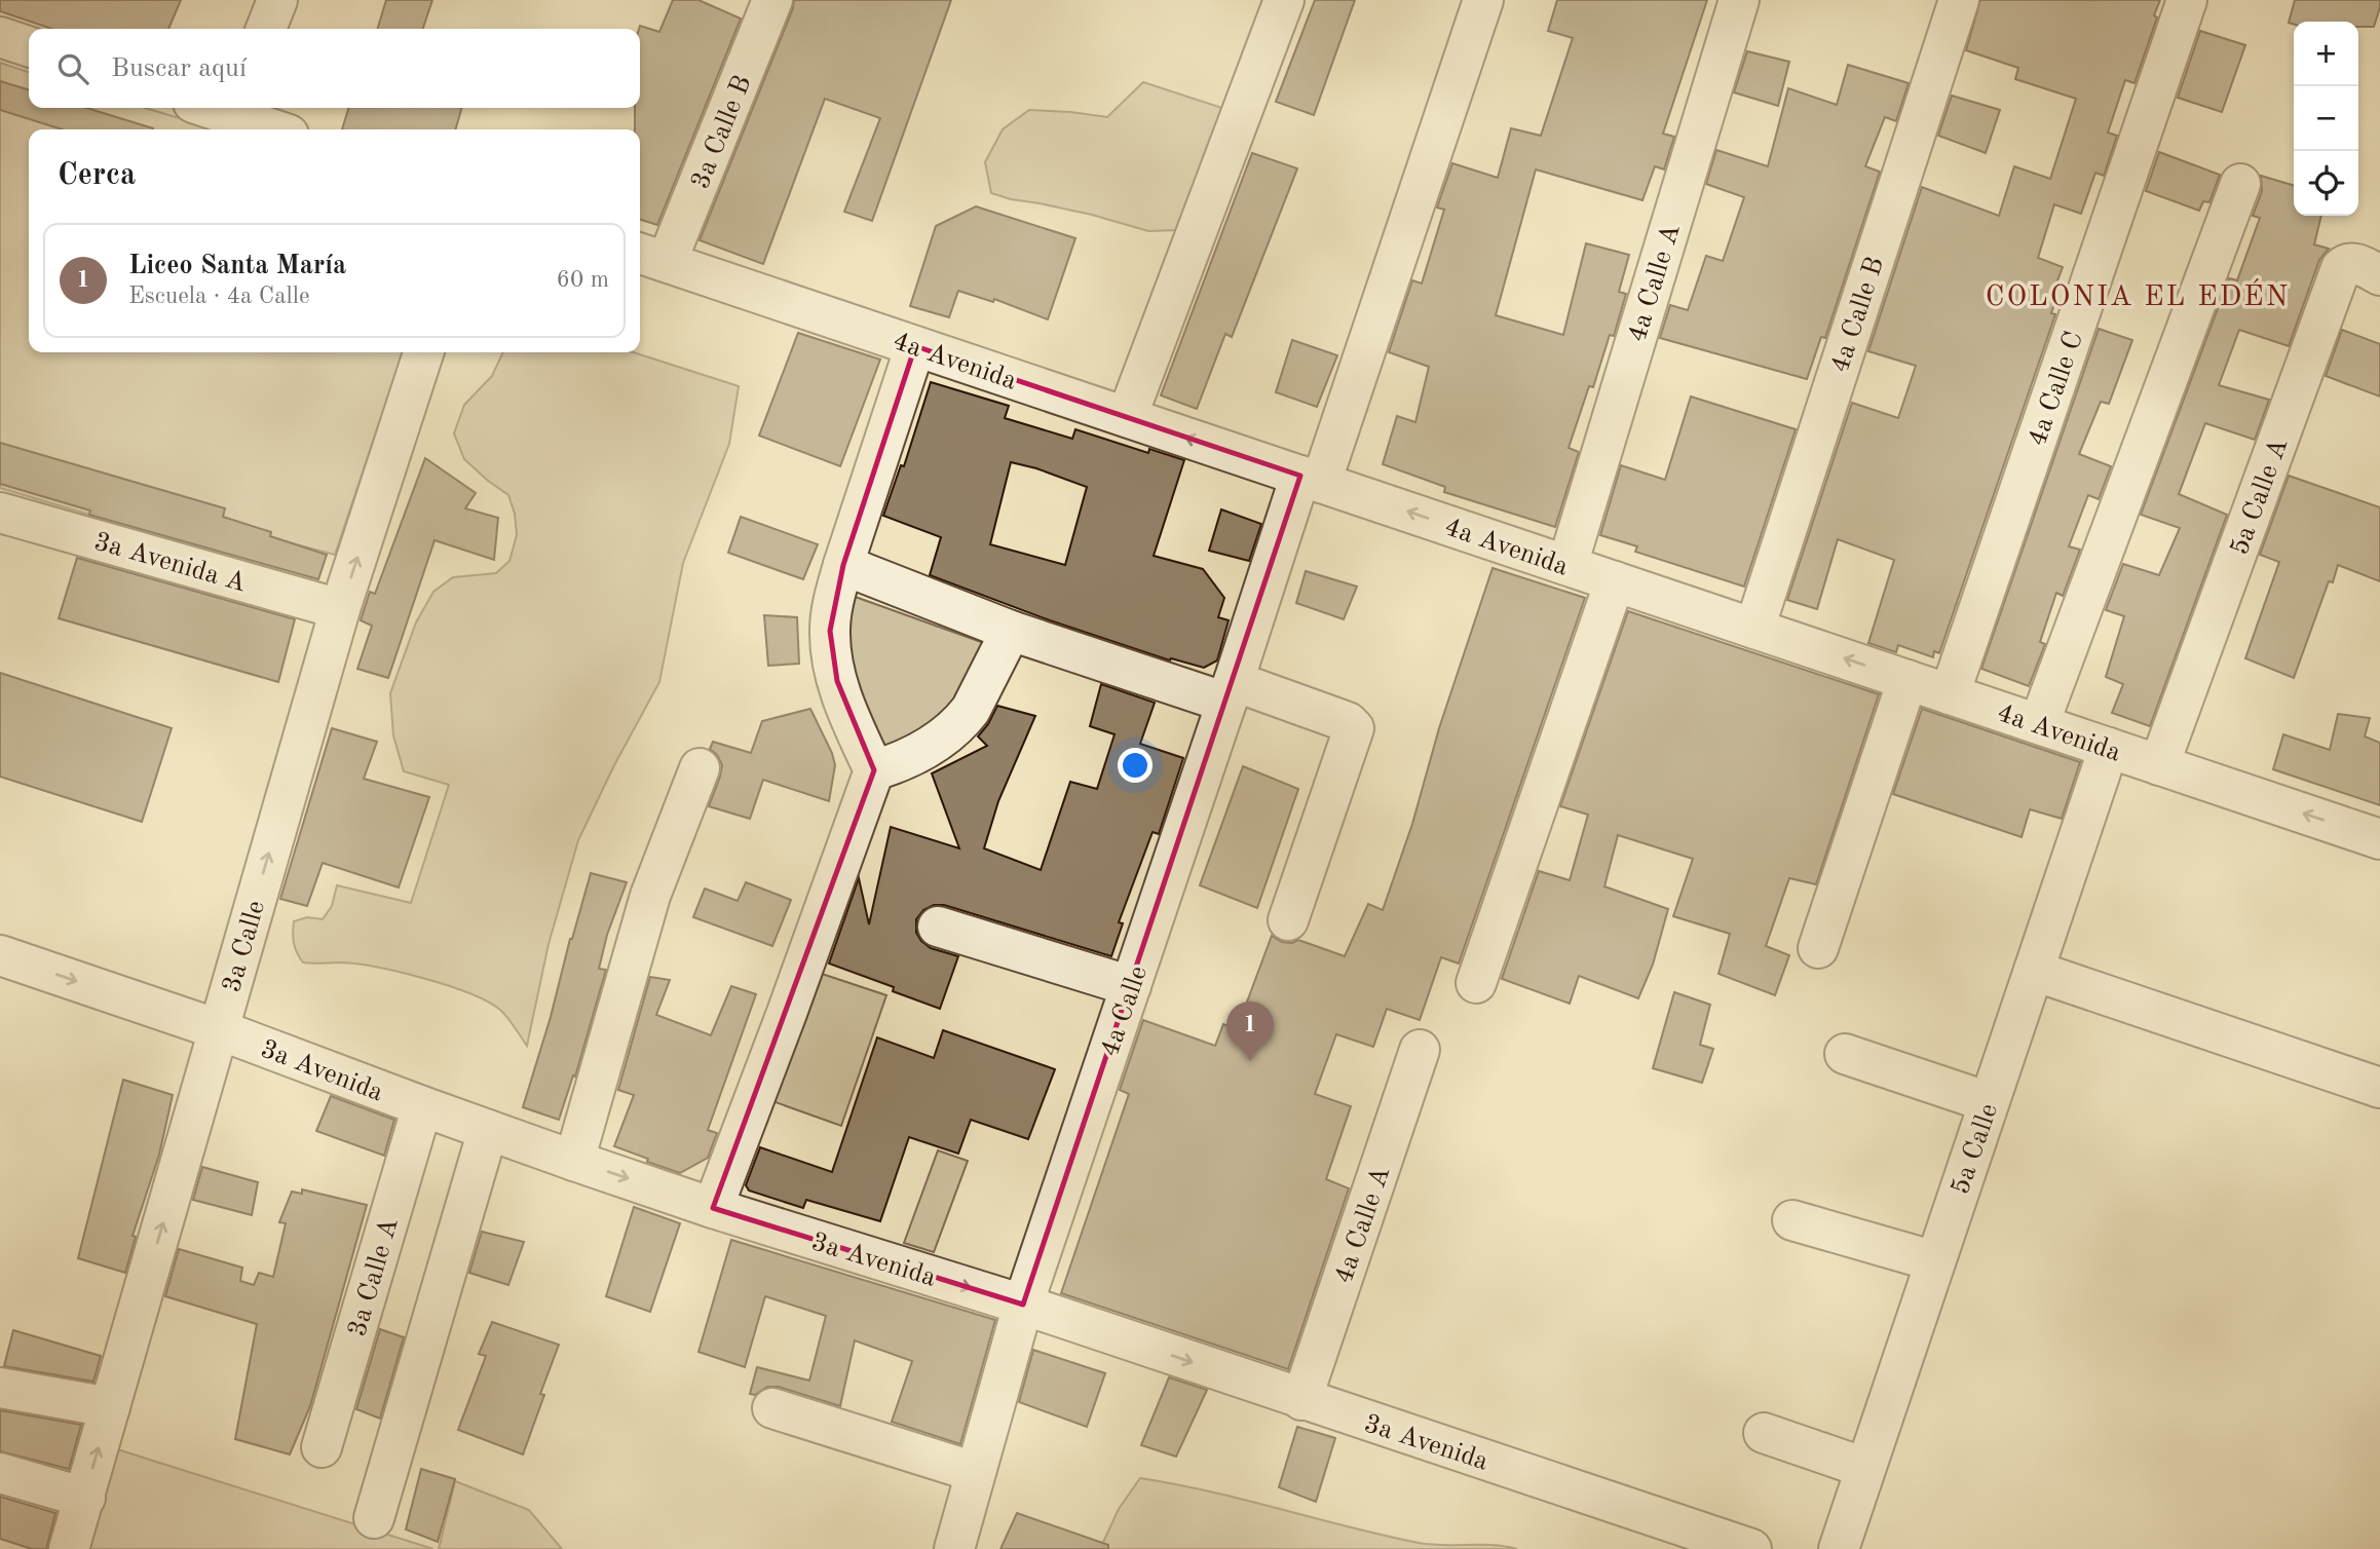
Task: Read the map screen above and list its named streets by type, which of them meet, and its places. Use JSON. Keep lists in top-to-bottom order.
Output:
{
  "streets": {
    "street": [
      "3a Calle B",
      "4a Calle A",
      "4a Calle B",
      "4a Avenida",
      "4a Calle C",
      "5a Calle A",
      "3a Avenida A",
      "3a Calle",
      "4a Calle",
      "3a Avenida",
      "5a Calle",
      "3a Calle A"
    ]
  },
  "crossings": [
    ["3a Calle B", "4a Avenida"],
    ["4a Calle A", "4a Avenida"],
    ["4a Calle A", "3a Avenida"],
    ["4a Calle B", "4a Avenida"],
    ["4a Avenida", "4a Calle C"],
    ["4a Avenida", "5a Calle A"],
    ["4a Avenida", "4a Calle"],
    ["4a Avenida", "5a Calle"],
    ["3a Avenida A", "3a Calle"],
    ["3a Calle", "3a Avenida"],
    ["4a Calle", "3a Avenida"],
    ["3a Avenida", "3a Calle A"]
  ],
  "districts": ["COLONIA EL EDÉN"],
  "page": {
    "map_buttons": ["+", "−"],
    "search": "Buscar aquí",
    "heading": "Cerca",
    "list": [
      {
        "mark": "1",
        "name": "Liceo Santa María",
        "note": "Escuela · 4a Calle",
        "value": "60 m"
      }
    ],
    "pins": "1"
  }
}
